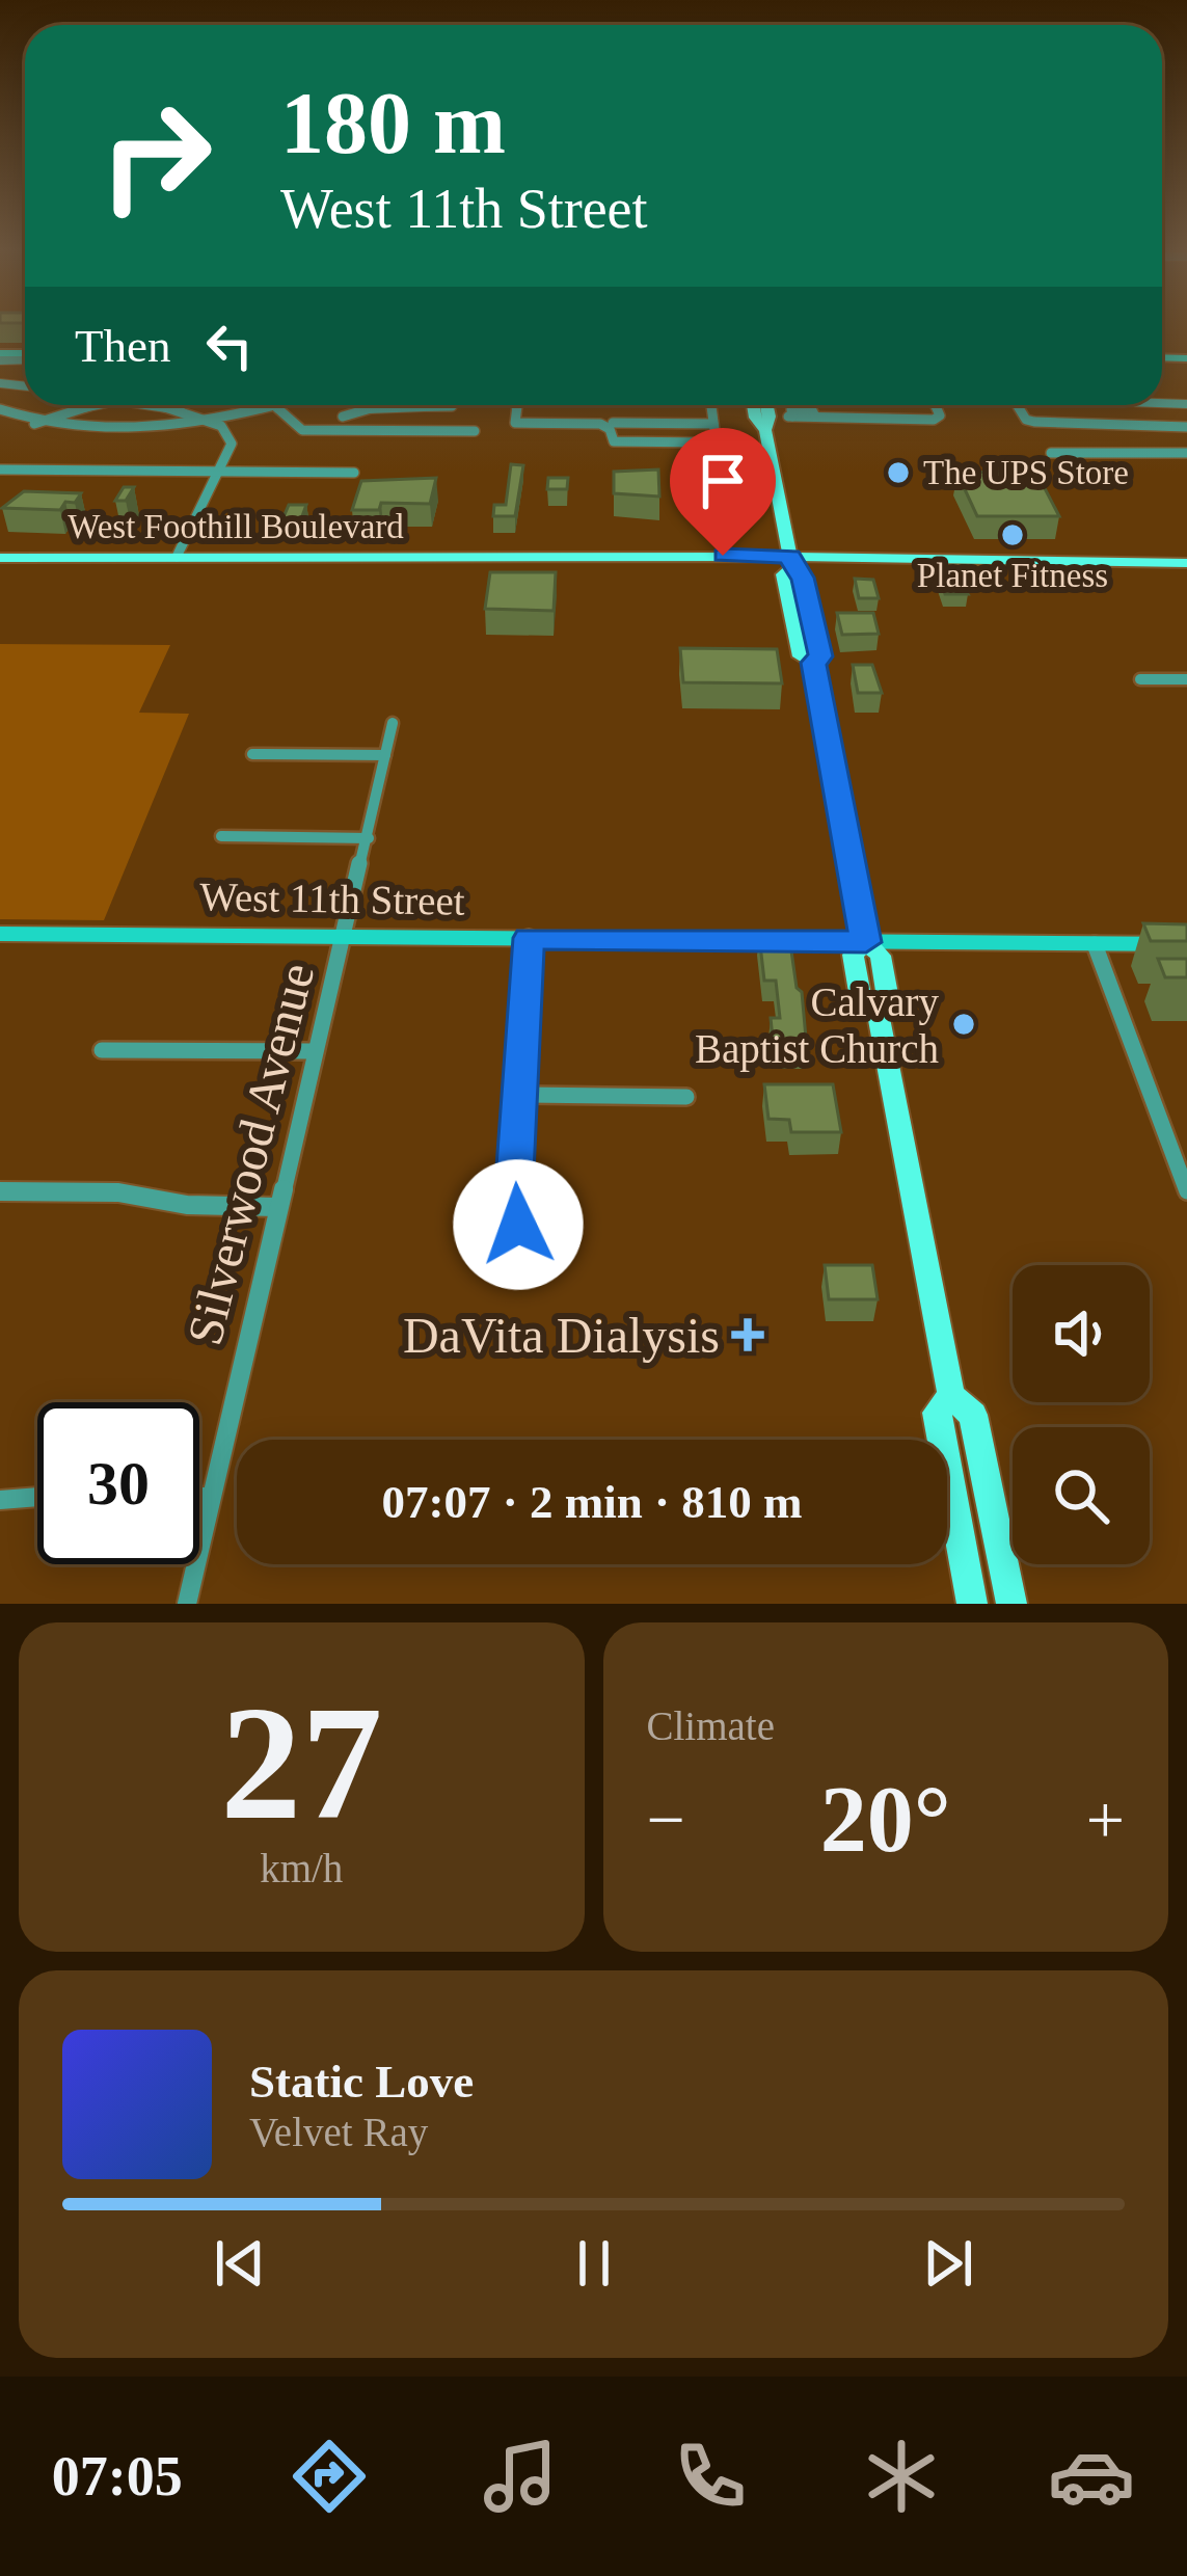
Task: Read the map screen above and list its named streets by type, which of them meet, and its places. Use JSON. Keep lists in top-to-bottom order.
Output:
{
  "streets": {
    "main road": ["West Foothill Boulevard"],
    "street": ["West 11th Street", "Silverwood Avenue"]
  },
  "crossings": [
    ["West 11th Street", "Silverwood Avenue"]
  ],
  "places": {
    "other": ["The UPS Store", "Planet Fitness", "Calvary Baptist Church"],
    "health": ["DaVita Dialysis"]
  },
  "page": {
    "turn": ["180 m", "West 11th Street"],
    "then": "Then",
    "limit": "30",
    "trip": "07:07 · 2 min · 810 m",
    "tile": [
      ["27", "km/h"],
      "Climate"
    ],
    "heat": ["−", "20°", "+"],
    "song": ["Static Love", "Velvet Ray"],
    "tabs": "07:05"
  }
}
